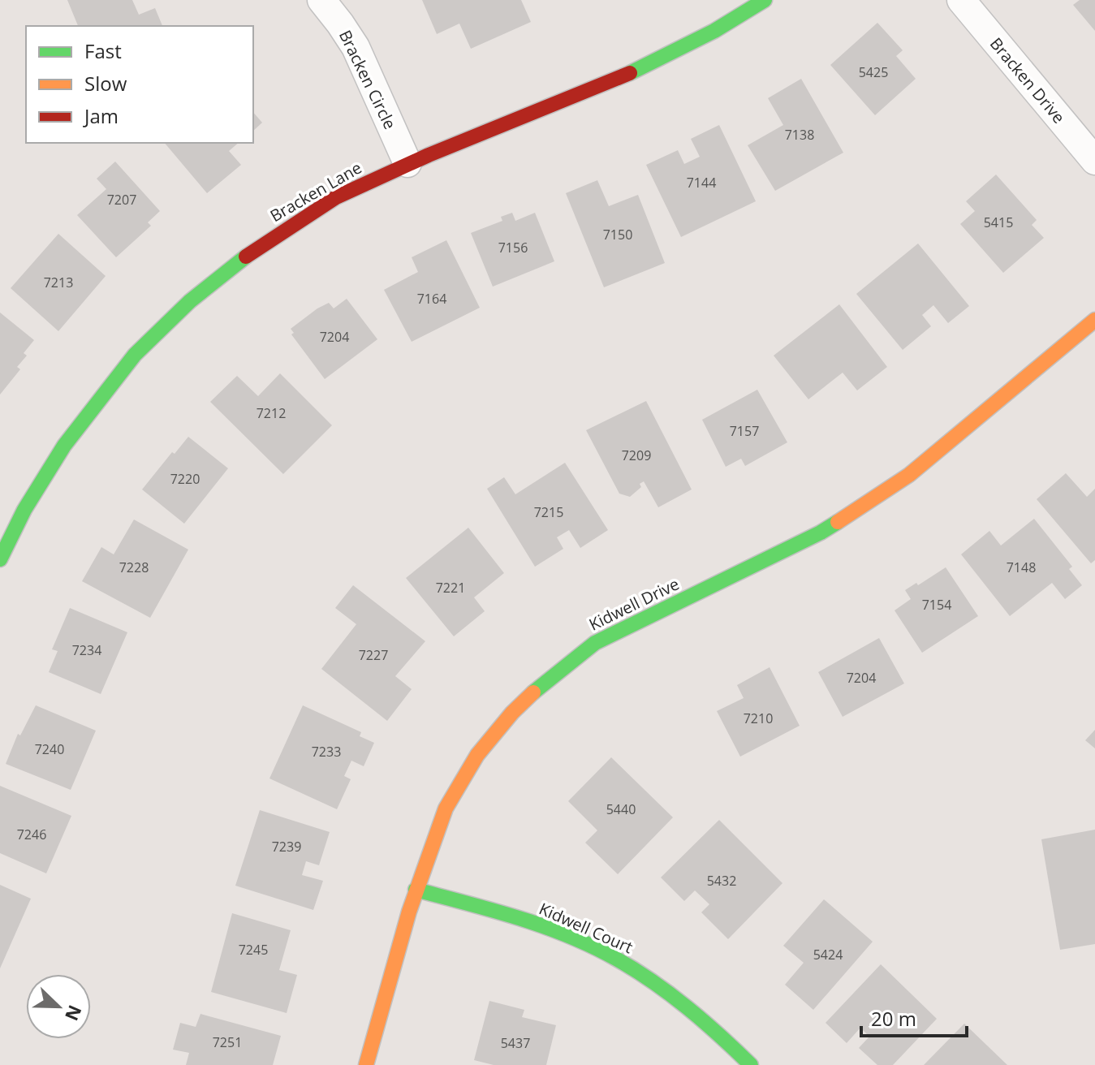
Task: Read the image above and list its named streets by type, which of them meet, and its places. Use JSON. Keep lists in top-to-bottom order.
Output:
{
  "streets": {
    "street": [
      "Bracken Circle",
      "Bracken Drive",
      "Bracken Lane",
      "Kidwell Drive",
      "Kidwell Court"
    ]
  },
  "crossings": [
    ["Bracken Circle", "Bracken Lane"],
    ["Kidwell Drive", "Kidwell Court"]
  ],
  "house_numbers": [
    "5425",
    "7138",
    "7144",
    "7207",
    "5415",
    "7150",
    "7156",
    "7213",
    "7164",
    "7204",
    "7212",
    "7157",
    "7209",
    "7220",
    "7215",
    "7228",
    "7148",
    "7221",
    "7154",
    "7234",
    "7227",
    "7204",
    "7210",
    "7240",
    "7233",
    "5440",
    "7246",
    "7239",
    "5432",
    "7245",
    "5424",
    "7251",
    "5437"
  ],
  "legend": ["Fast", "Slow", "Jam"],
  "scale_bar": "20 m",
  "north": "bottom right"
}
